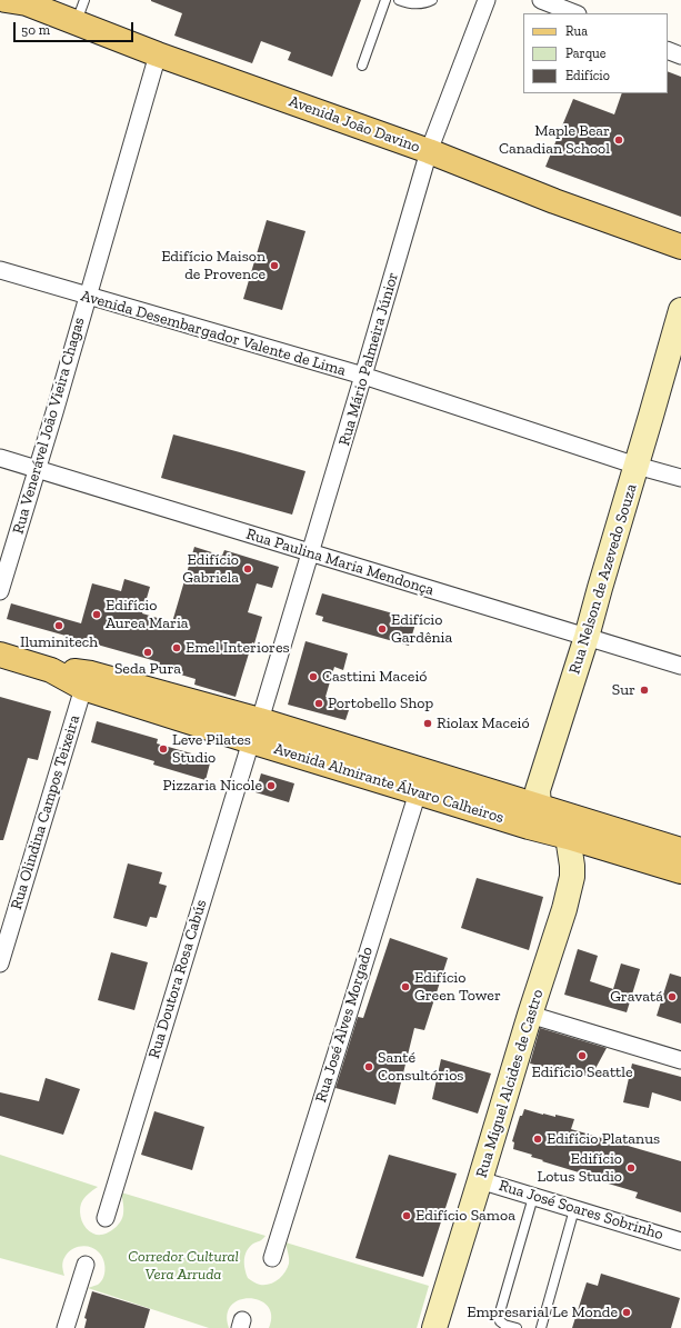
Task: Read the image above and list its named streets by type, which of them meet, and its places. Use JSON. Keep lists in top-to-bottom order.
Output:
{
  "streets": {
    "main road": ["Avenida João Davino", "Avenida Almirante Álvaro Calheiros"],
    "street": [
      "Avenida Desembargador Valente de Lima",
      "Rua Mário Palmeira Júnior",
      "Rua Venerável João Vieira Chagas",
      "Rua Paulina Maria Mendonça",
      "Rua Nelson de Azevedo Souza",
      "Rua Olindina Campos Teixeira",
      "Rua Doutora Rosa Cabús",
      "Rua José Alves Morgado",
      "Rua Miguel Alcides de Castro",
      "Rua José Soares Sobrinho"
    ]
  },
  "crossings": [
    ["Avenida João Davino", "Rua Mário Palmeira Júnior"],
    ["Avenida João Davino", "Rua Venerável João Vieira Chagas"],
    ["Avenida Desembargador Valente de Lima", "Rua Mário Palmeira Júnior"],
    ["Avenida Desembargador Valente de Lima", "Rua Venerável João Vieira Chagas"],
    ["Avenida Desembargador Valente de Lima", "Rua Nelson de Azevedo Souza"],
    ["Rua Mário Palmeira Júnior", "Rua Paulina Maria Mendonça"],
    ["Rua Mário Palmeira Júnior", "Avenida Almirante Álvaro Calheiros"],
    ["Rua Mário Palmeira Júnior", "Rua Doutora Rosa Cabús"],
    ["Rua Venerável João Vieira Chagas", "Rua Paulina Maria Mendonça"],
    ["Rua Paulina Maria Mendonça", "Rua Nelson de Azevedo Souza"],
    ["Rua Nelson de Azevedo Souza", "Avenida Almirante Álvaro Calheiros"],
    ["Avenida Almirante Álvaro Calheiros", "Rua Olindina Campos Teixeira"],
    ["Avenida Almirante Álvaro Calheiros", "Rua Doutora Rosa Cabús"],
    ["Avenida Almirante Álvaro Calheiros", "Rua José Alves Morgado"],
    ["Avenida Almirante Álvaro Calheiros", "Rua Miguel Alcides de Castro"],
    ["Rua Miguel Alcides de Castro", "Rua José Soares Sobrinho"]
  ],
  "parks": ["Corredor Cultural Vera Arruda"],
  "places": [
    "Maple Bear Canadian School",
    "Edifício Maison de Provence",
    "Edifício Gabriela",
    "Edifício Aurea Maria",
    "Iluminitech",
    "Edifício Gardênia",
    "Emel Interiores",
    "Seda Pura",
    "Casttini Maceió",
    "Sur",
    "Portobello Shop",
    "Riolax Maceió",
    "Leve Pilates Studio",
    "Pizzaria Nicole",
    "Edifício Green Tower",
    "Gravatá",
    "Edifício Seattle",
    "Santé Consultórios",
    "Edifício Platanus",
    "Edifício Lotus Studio",
    "Edifício Samoa",
    "Empresarial Le Monde"
  ],
  "legend": ["Rua", "Parque", "Edifício"],
  "scale_bar": "50 m"
}
